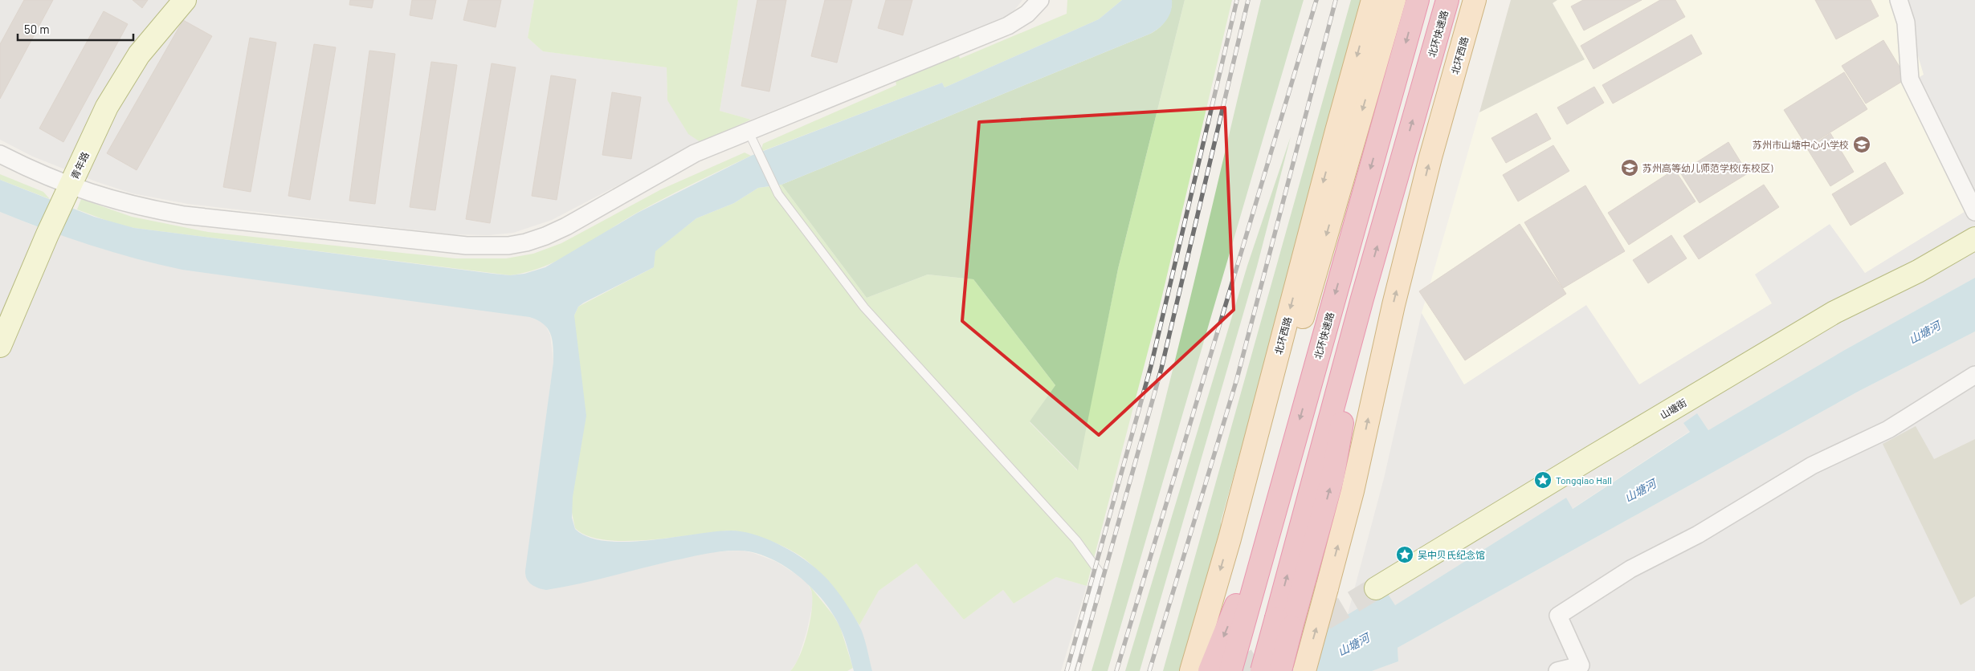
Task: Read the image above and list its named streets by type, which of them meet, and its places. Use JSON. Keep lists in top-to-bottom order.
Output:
{
  "streets": {
    "highway": ["北环快速路"],
    "main road": ["北环西路"],
    "street": ["青年路", "山塘街"]
  },
  "crossings": [
    ["北环快速路", "北环西路"]
  ],
  "water": ["山塘河"],
  "places": {
    "school or university": ["苏州市山塘中心小学校", "苏州高等幼儿师范学校(东校区)"],
    "place": ["Tongqiao Hall", "吴中贝氏纪念馆"]
  },
  "scale_bar": "50 m"
}
